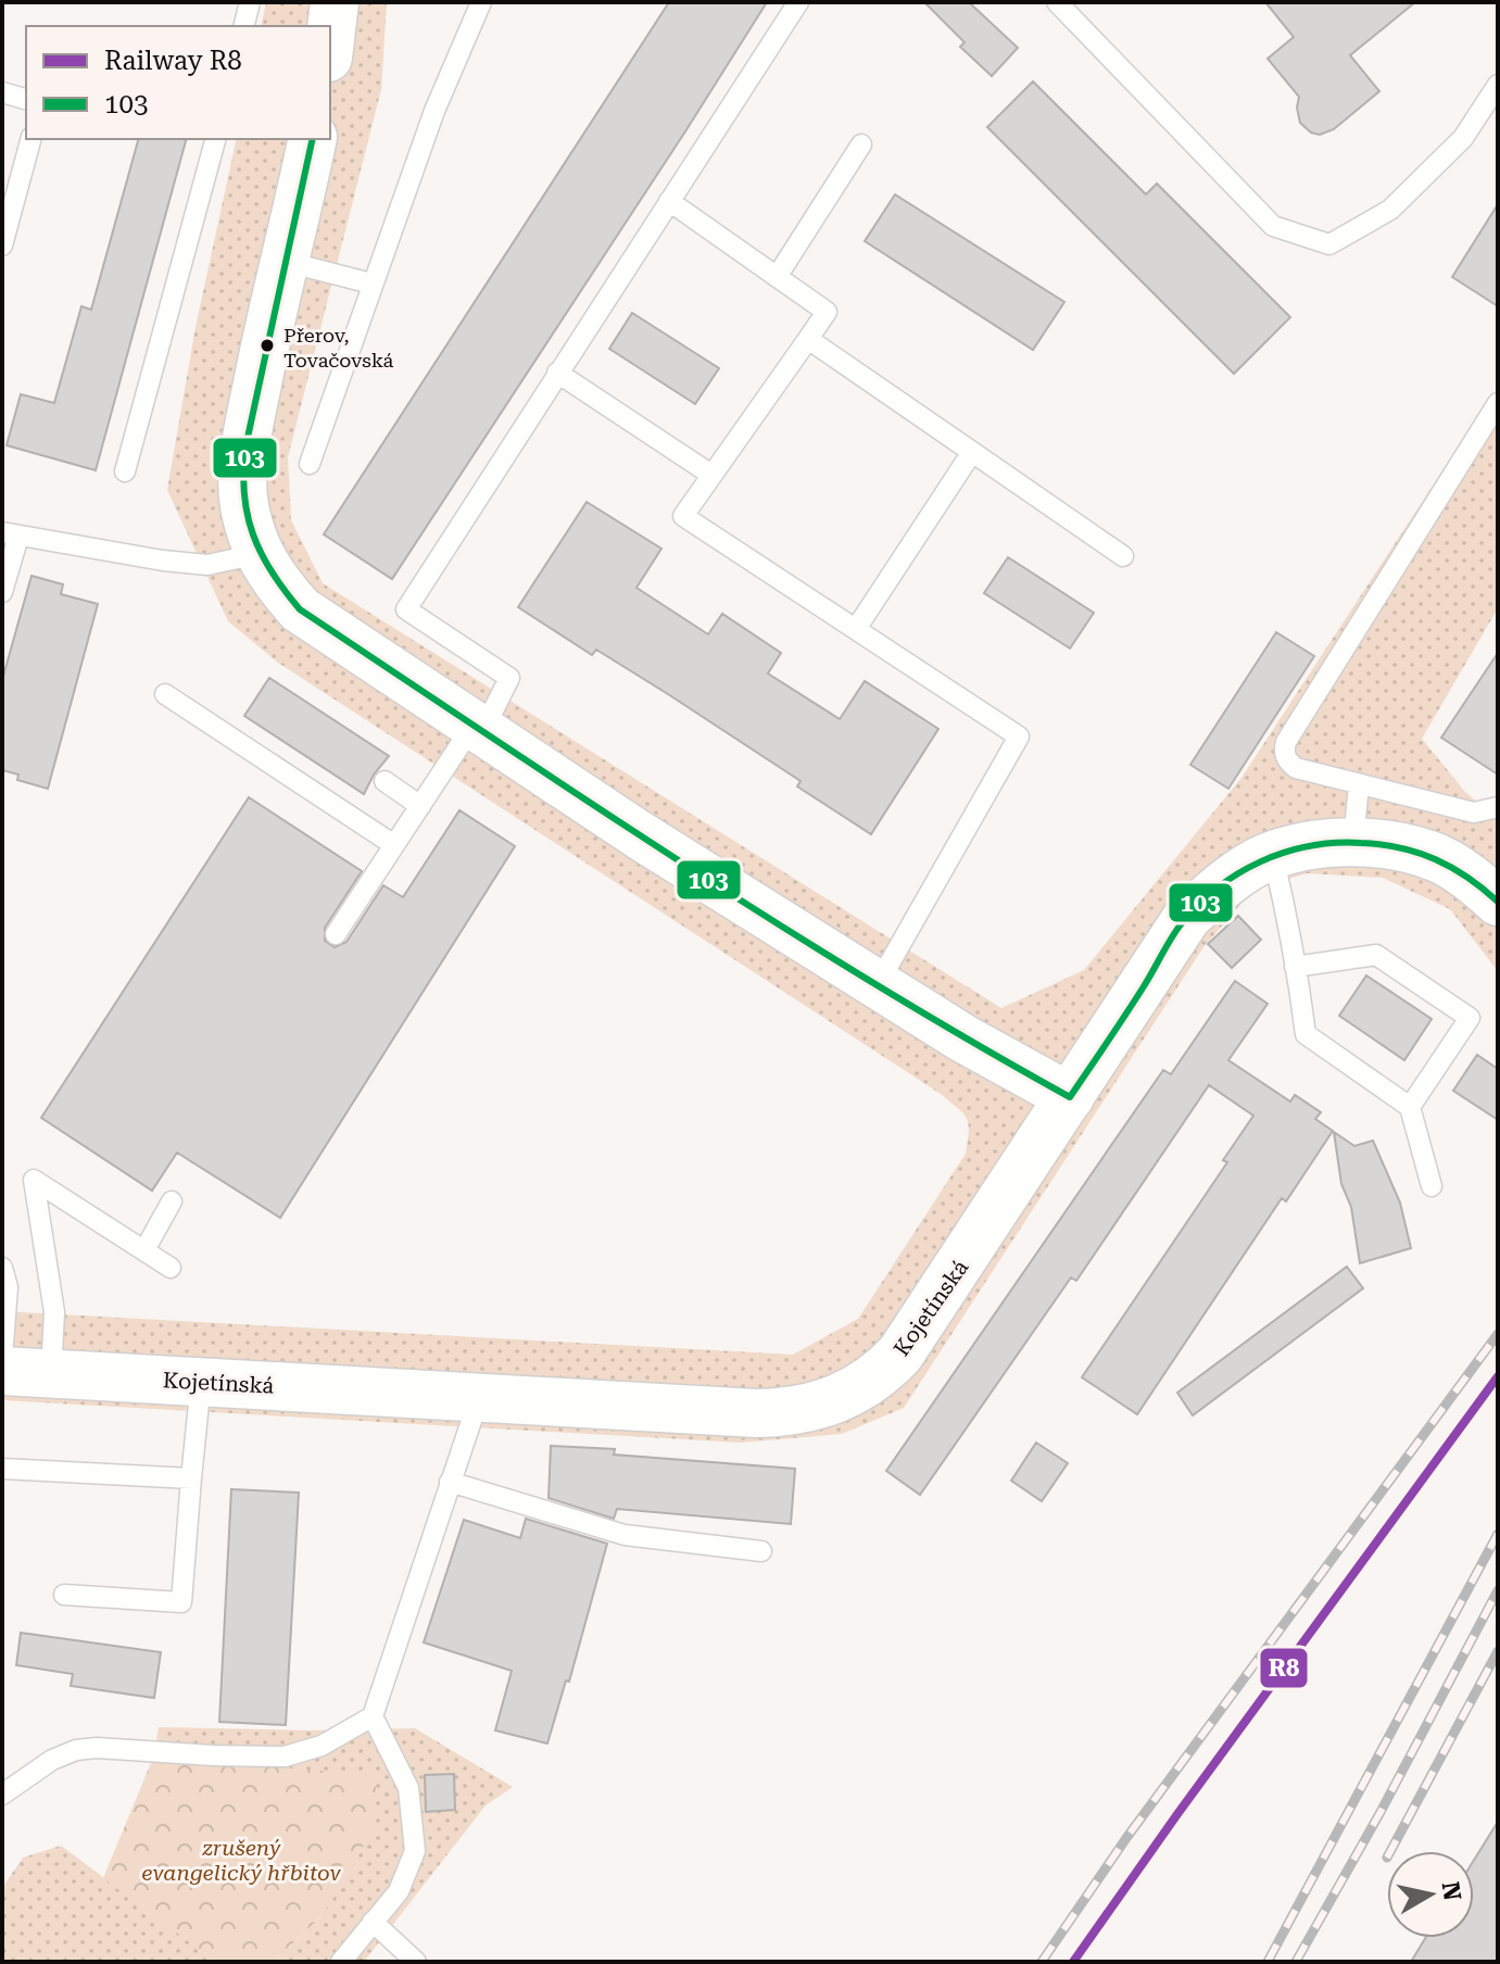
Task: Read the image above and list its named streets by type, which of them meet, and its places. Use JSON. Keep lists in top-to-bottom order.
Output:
{
  "streets": {
    "main road": ["Kojetínská"]
  },
  "parks": ["zrušený evangelický hřbitov"],
  "places": ["Přerov, Tovačovská"],
  "lines": ["transit line 103", "rail line R8"],
  "legend": ["Railway R8", "103"],
  "north": "right"
}
